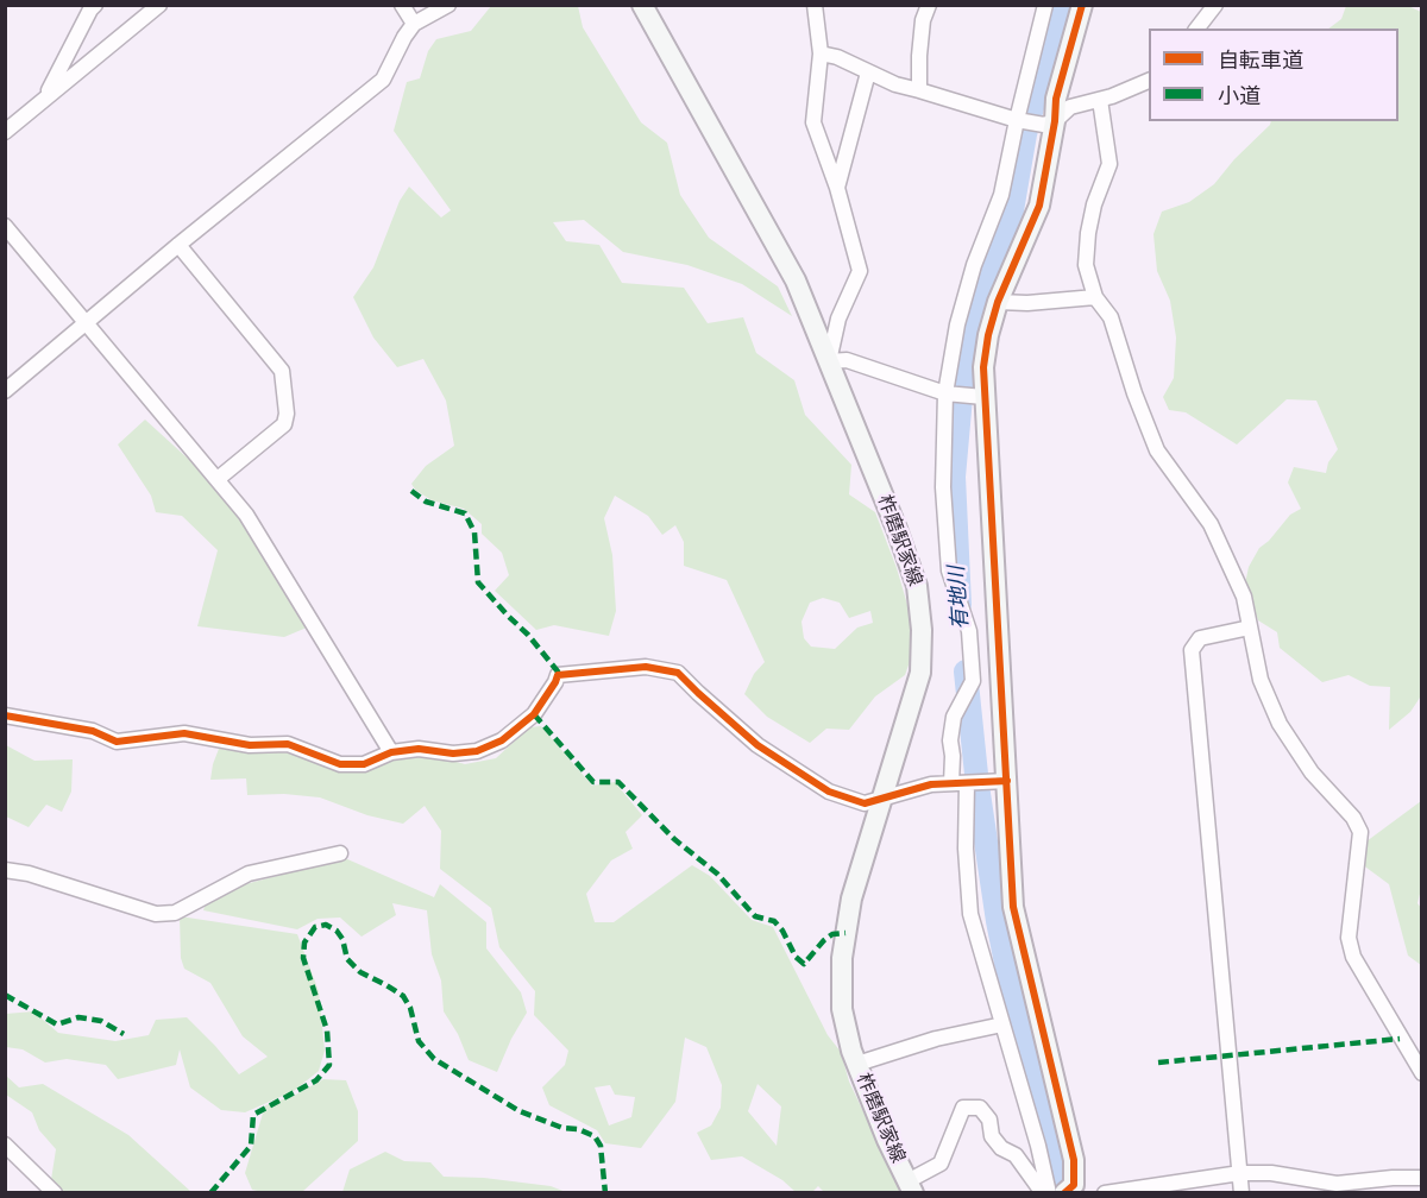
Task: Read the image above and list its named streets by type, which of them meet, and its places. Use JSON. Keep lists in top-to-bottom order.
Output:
{
  "streets": {
    "main road": ["柞磨駅家線"]
  },
  "water": ["有地川"],
  "legend": ["自転車道", "小道"]
}
